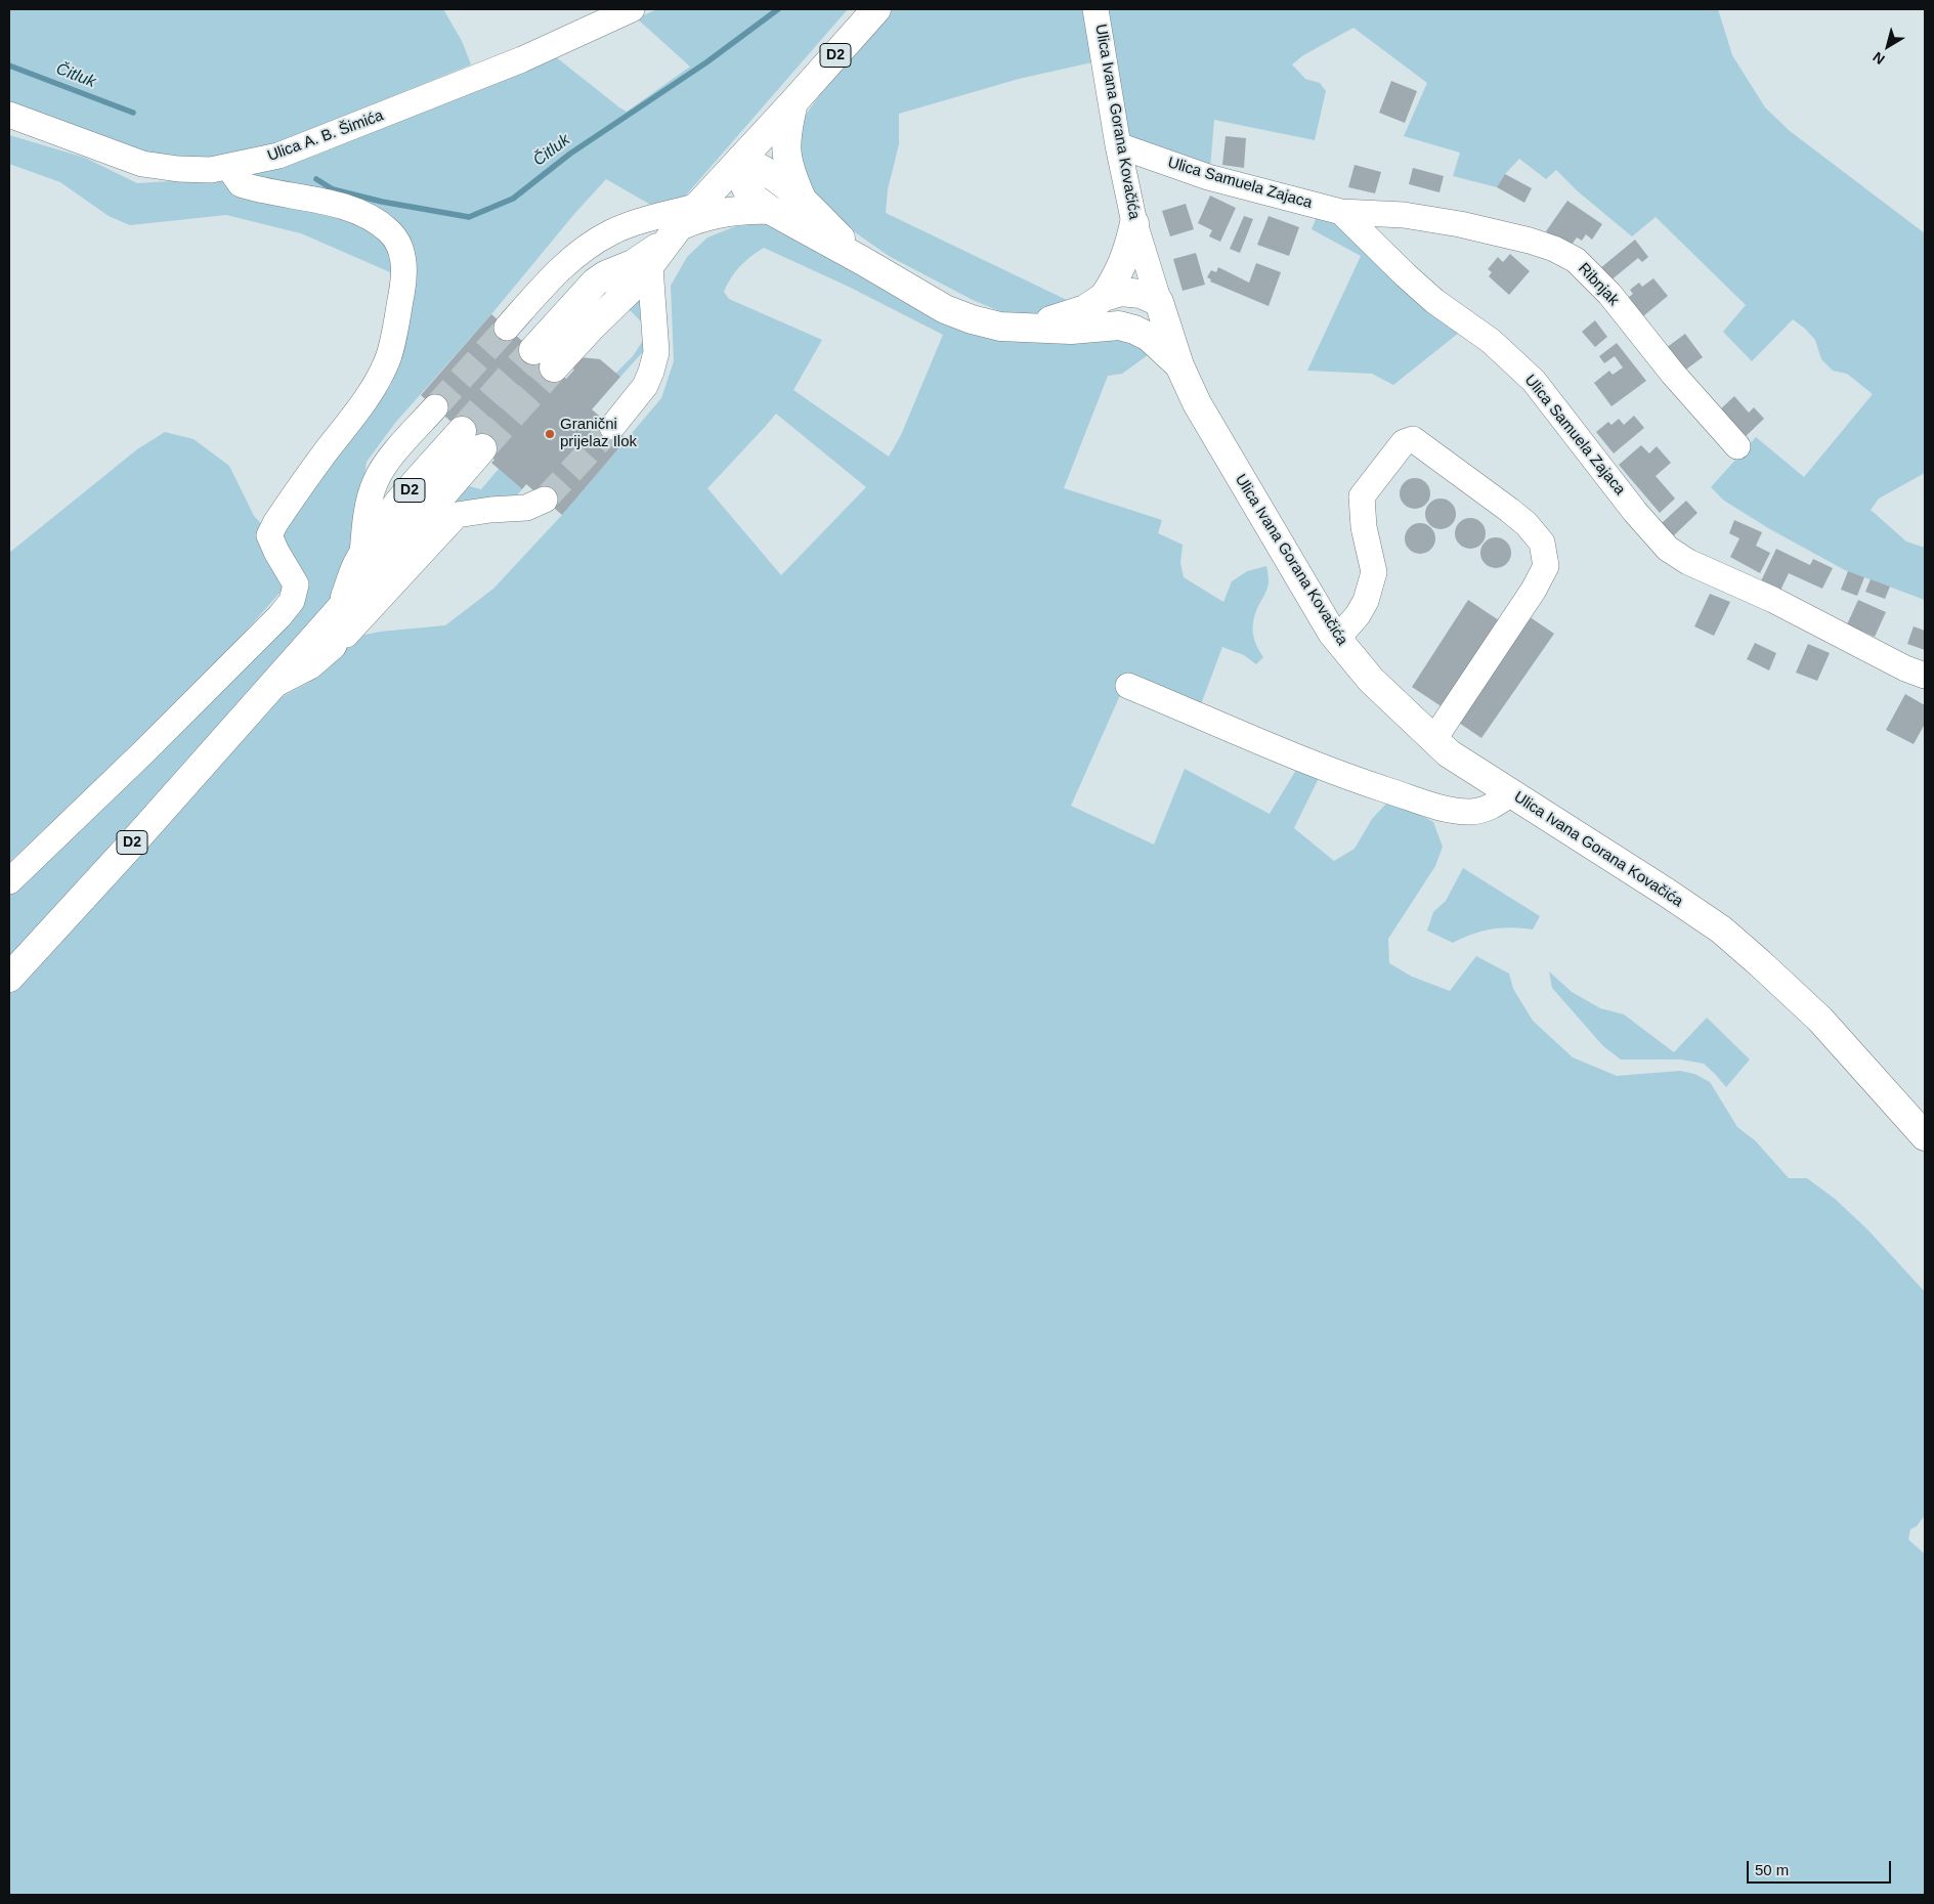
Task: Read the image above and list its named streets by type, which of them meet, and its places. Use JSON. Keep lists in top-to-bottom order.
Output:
{
  "streets": {
    "main road": ["D2", "Ulica Ivana Gorana Kovačića"],
    "street": ["Ulica A. B. Šimića", "Ulica Samuela Zajaca", "Ribnjak"]
  },
  "crossings": [
    ["Ulica Ivana Gorana Kovačića", "Ulica Samuela Zajaca"],
    ["Ulica Samuela Zajaca", "Ribnjak"]
  ],
  "water": ["Čitluk"],
  "places": ["Granični prijelaz Ilok"],
  "scale_bar": "50 m",
  "north": "bottom left"
}
